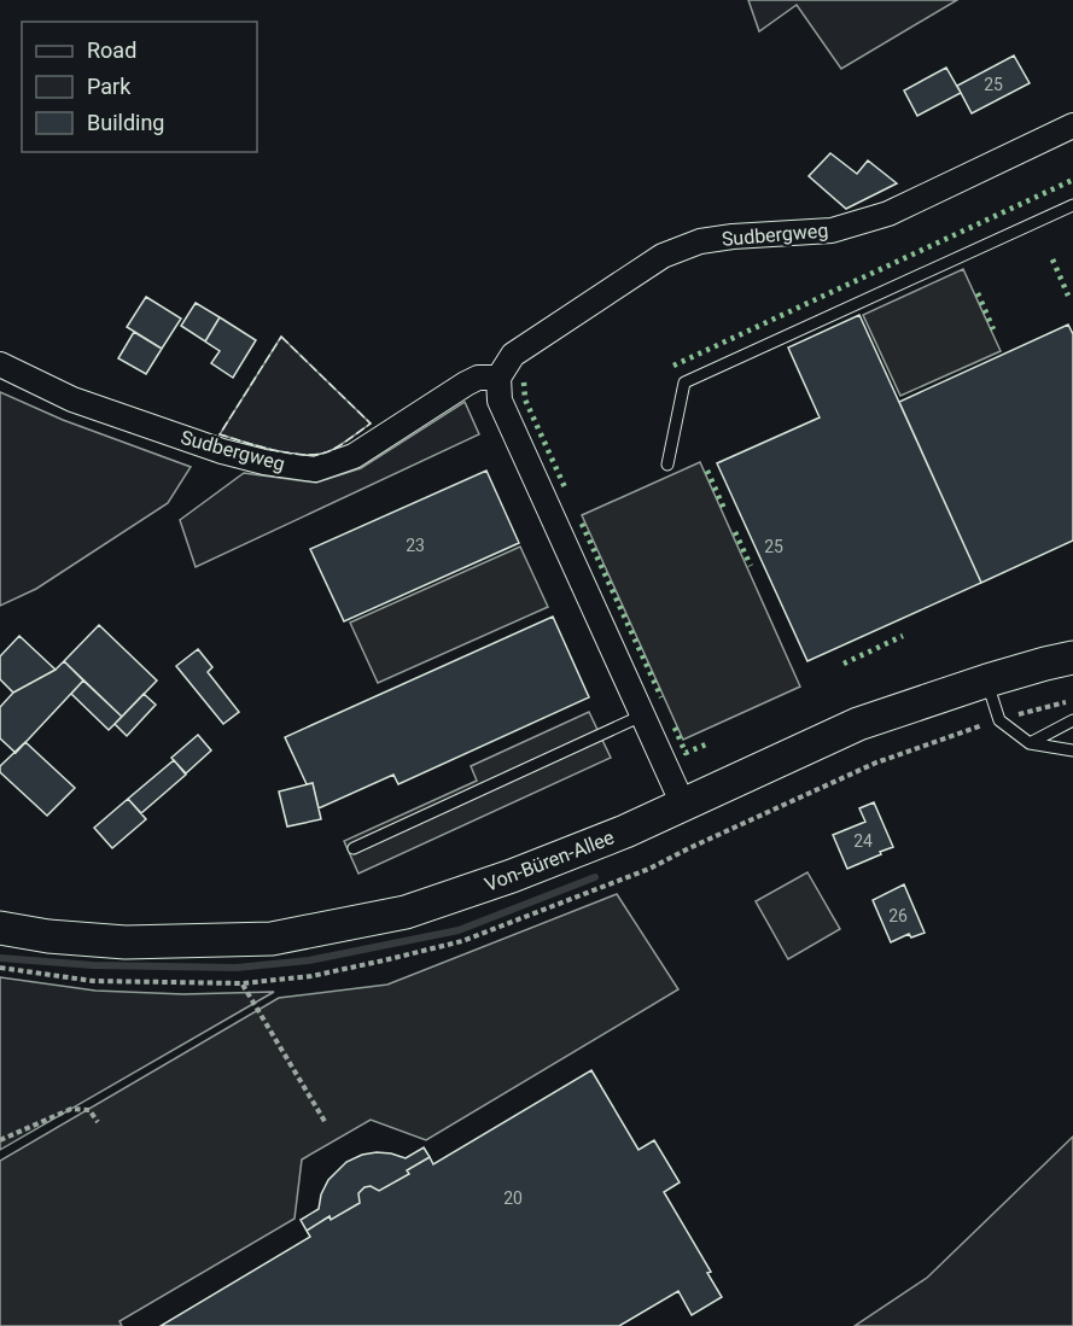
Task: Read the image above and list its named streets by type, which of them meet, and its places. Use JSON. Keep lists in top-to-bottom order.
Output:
{
  "streets": {
    "street": ["Sudbergweg", "Von-Büren-Allee"]
  },
  "house_numbers": [
    "25",
    "23",
    "25",
    "24",
    "26",
    "20"
  ],
  "legend": ["Road", "Park", "Building"]
}
